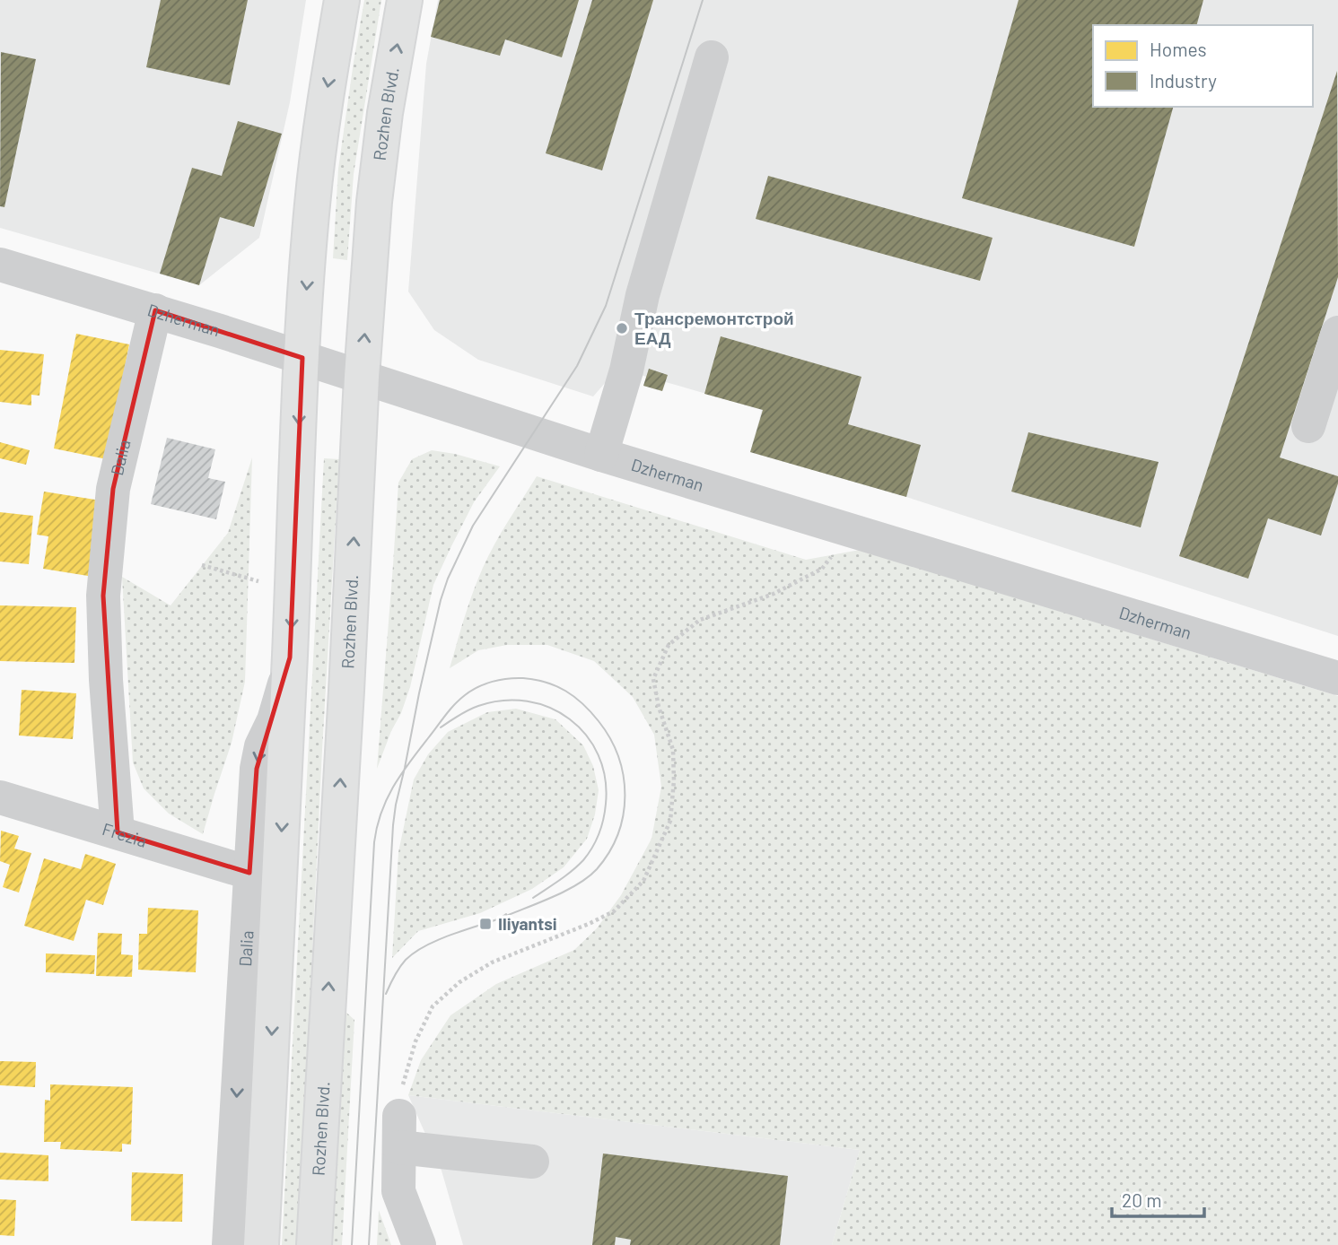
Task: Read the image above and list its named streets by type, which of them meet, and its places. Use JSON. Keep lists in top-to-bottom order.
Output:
{
  "streets": {
    "main road": ["Rozhen Blvd."],
    "street": ["Dzherman", "Dalia", "Frezia"]
  },
  "crossings": [
    ["Rozhen Blvd.", "Dzherman"],
    ["Dzherman", "Dalia"],
    ["Dalia", "Frezia"]
  ],
  "places": {
    "other": ["Трансремонтстрой ЕАД"],
    "transit": ["Iliyantsi"]
  },
  "legend": ["Homes", "Industry"],
  "scale_bar": "20 m"
}
